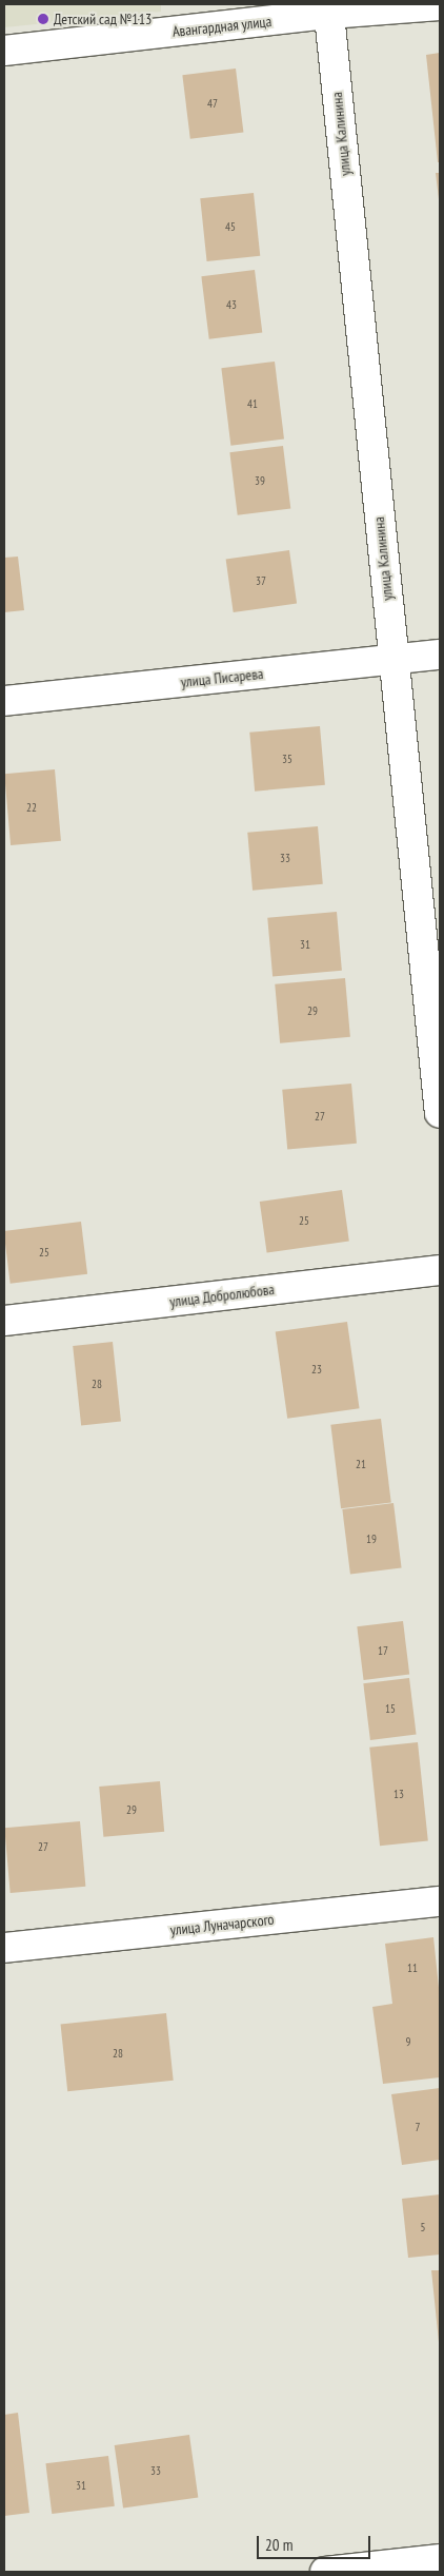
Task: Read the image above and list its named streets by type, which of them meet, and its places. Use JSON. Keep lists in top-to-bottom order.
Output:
{
  "streets": {
    "street": [
      "Авангардная улица",
      "улица Калинина",
      "улица Писарева",
      "улица Добролюбова",
      "улица Луначарского"
    ]
  },
  "crossings": [
    ["Авангардная улица", "улица Калинина"],
    ["улица Калинина", "улица Писарева"]
  ],
  "places": ["Детский сад №113"],
  "house_numbers": [
    "47",
    "45",
    "43",
    "41",
    "39",
    "37",
    "35",
    "22",
    "33",
    "31",
    "29",
    "27",
    "25",
    "25",
    "23",
    "28",
    "21",
    "19",
    "17",
    "15",
    "13",
    "29",
    "27",
    "11",
    "9",
    "28",
    "7",
    "5",
    "33",
    "31"
  ],
  "scale_bar": "20 m"
}
